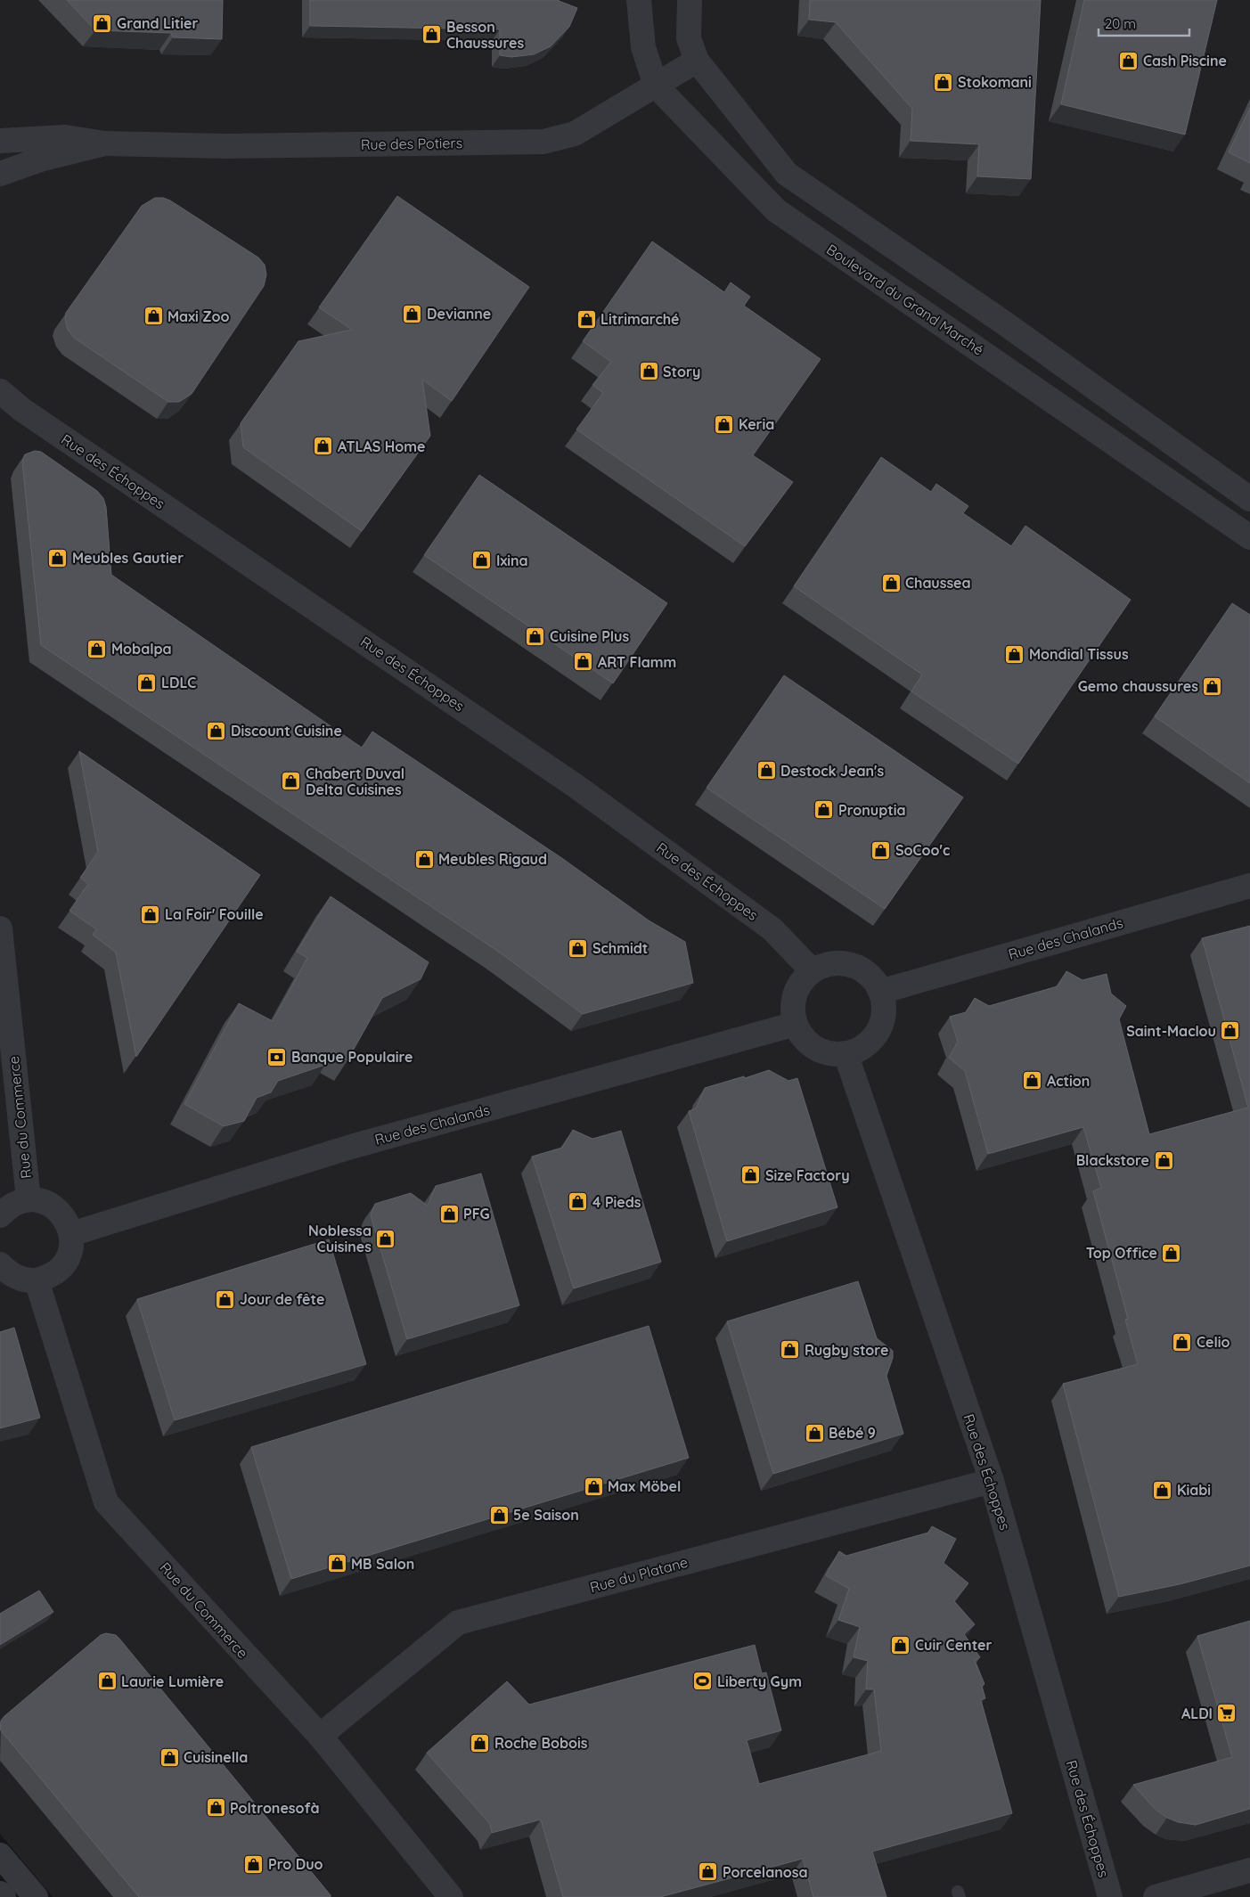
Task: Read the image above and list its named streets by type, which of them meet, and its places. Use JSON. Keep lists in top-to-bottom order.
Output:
{
  "streets": {
    "street": [
      "Rue des Potiers",
      "Boulevard du Grand Marché",
      "Rue des Échoppes",
      "Rue des Chalands",
      "Rue du Commerce",
      "Rue du Platane"
    ]
  },
  "crossings": [
    ["Rue des Potiers", "Boulevard du Grand Marché"],
    ["Rue des Échoppes", "Rue des Chalands"],
    ["Rue des Échoppes", "Rue du Platane"],
    ["Rue du Commerce", "Rue du Platane"]
  ],
  "places": {
    "shop": [
      "Grand Litier",
      "Besson Chaussures",
      "Cash Piscine",
      "Stokomani",
      "Devianne",
      "Maxi Zoo",
      "Litrimarché",
      "Story",
      "Keria",
      "ATLAS Home",
      "Meubles Gautier",
      "Ixina",
      "Chaussea",
      "Cuisine Plus",
      "Mobalpa",
      "Mondial Tissus",
      "ART Flamm",
      "LDLC",
      "Gemo chaussures",
      "Discount Cuisine",
      "Destock Jean's",
      "Chabert Duval Delta Cuisines",
      "Pronuptia",
      "SoCoo'c",
      "Meubles Rigaud",
      "La Foir' Fouille",
      "Schmidt",
      "Saint-Maclou",
      "Action",
      "Blackstore",
      "Size Factory",
      "4 Pieds",
      "PFG",
      "Noblessa Cuisines",
      "Top Office",
      "Jour de fête",
      "Celio",
      "Rugby store",
      "Bébé 9",
      "Max Möbel",
      "Kiabi",
      "5e Saison",
      "MB Salon",
      "Cuir Center",
      "Laurie Lumière",
      "Roche Bobois",
      "Cuisinella",
      "Poltronesofà",
      "Pro Duo",
      "Porcelanosa"
    ],
    "bank": ["Banque Populaire"],
    "sports": ["Liberty Gym"],
    "supermarket": ["ALDI"]
  },
  "scale_bar": "20 m"
}
